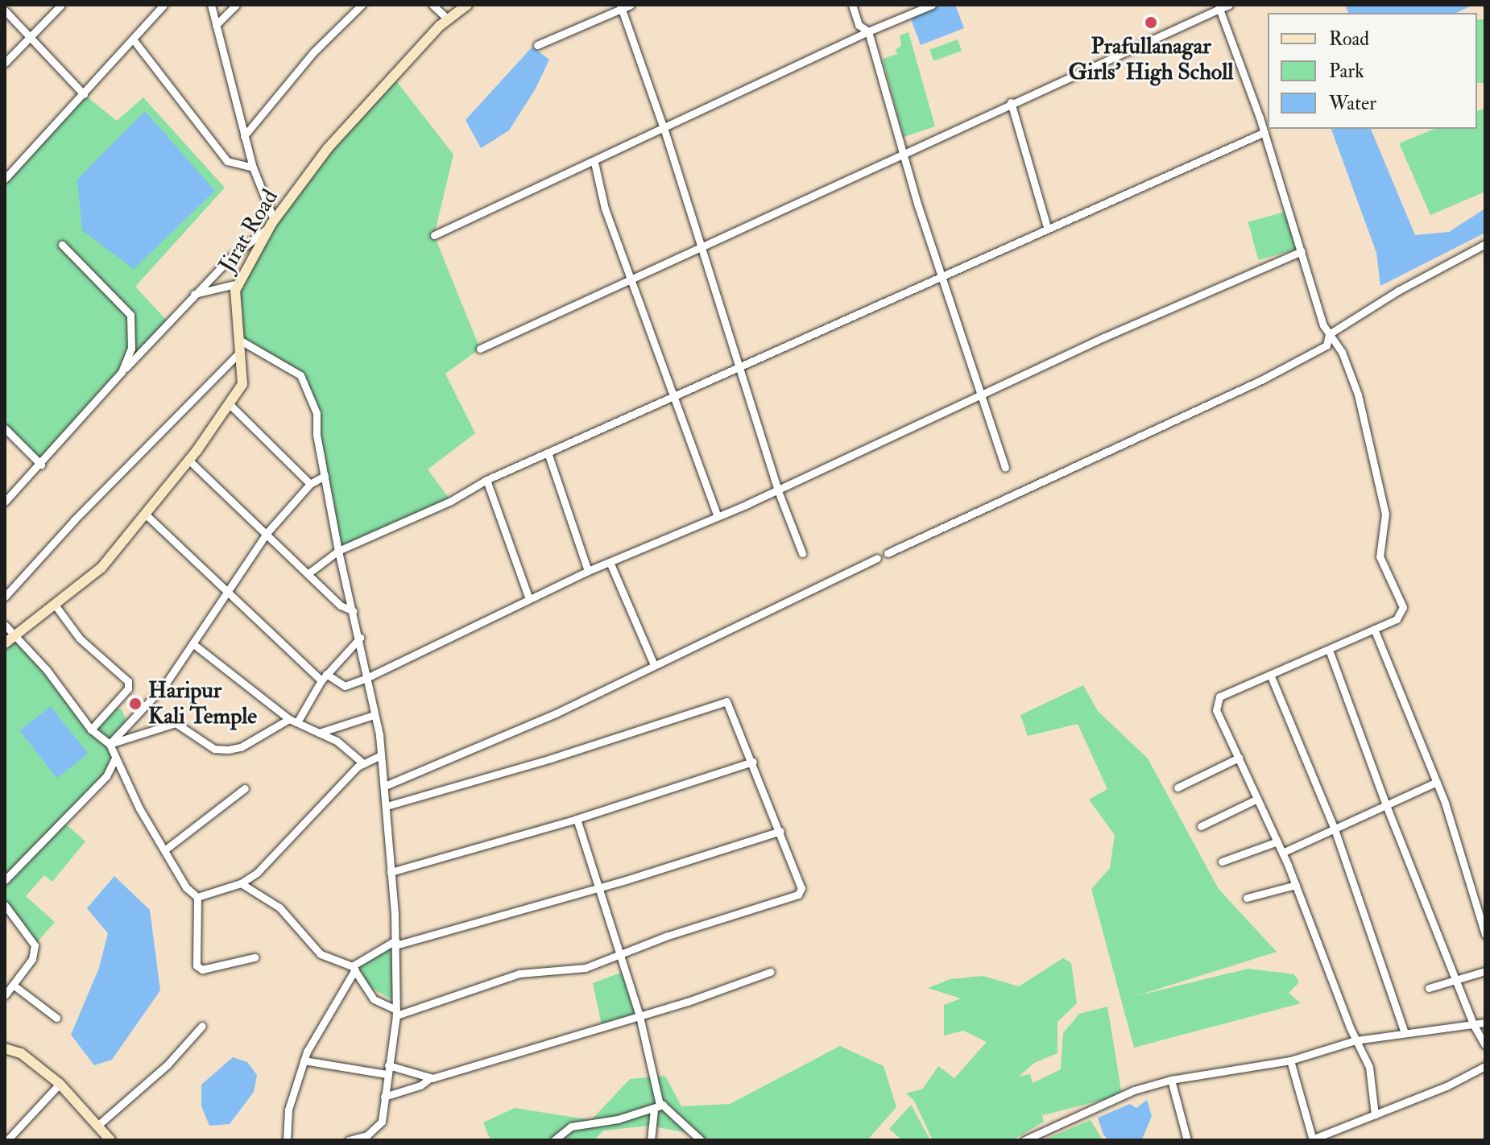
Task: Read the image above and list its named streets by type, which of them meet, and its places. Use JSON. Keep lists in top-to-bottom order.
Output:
{
  "streets": {
    "main road": ["Jirat Road"]
  },
  "places": ["Prafullanagar Girls' High Scholl", "Haripur Kali Temple"],
  "legend": ["Road", "Park", "Water"]
}
